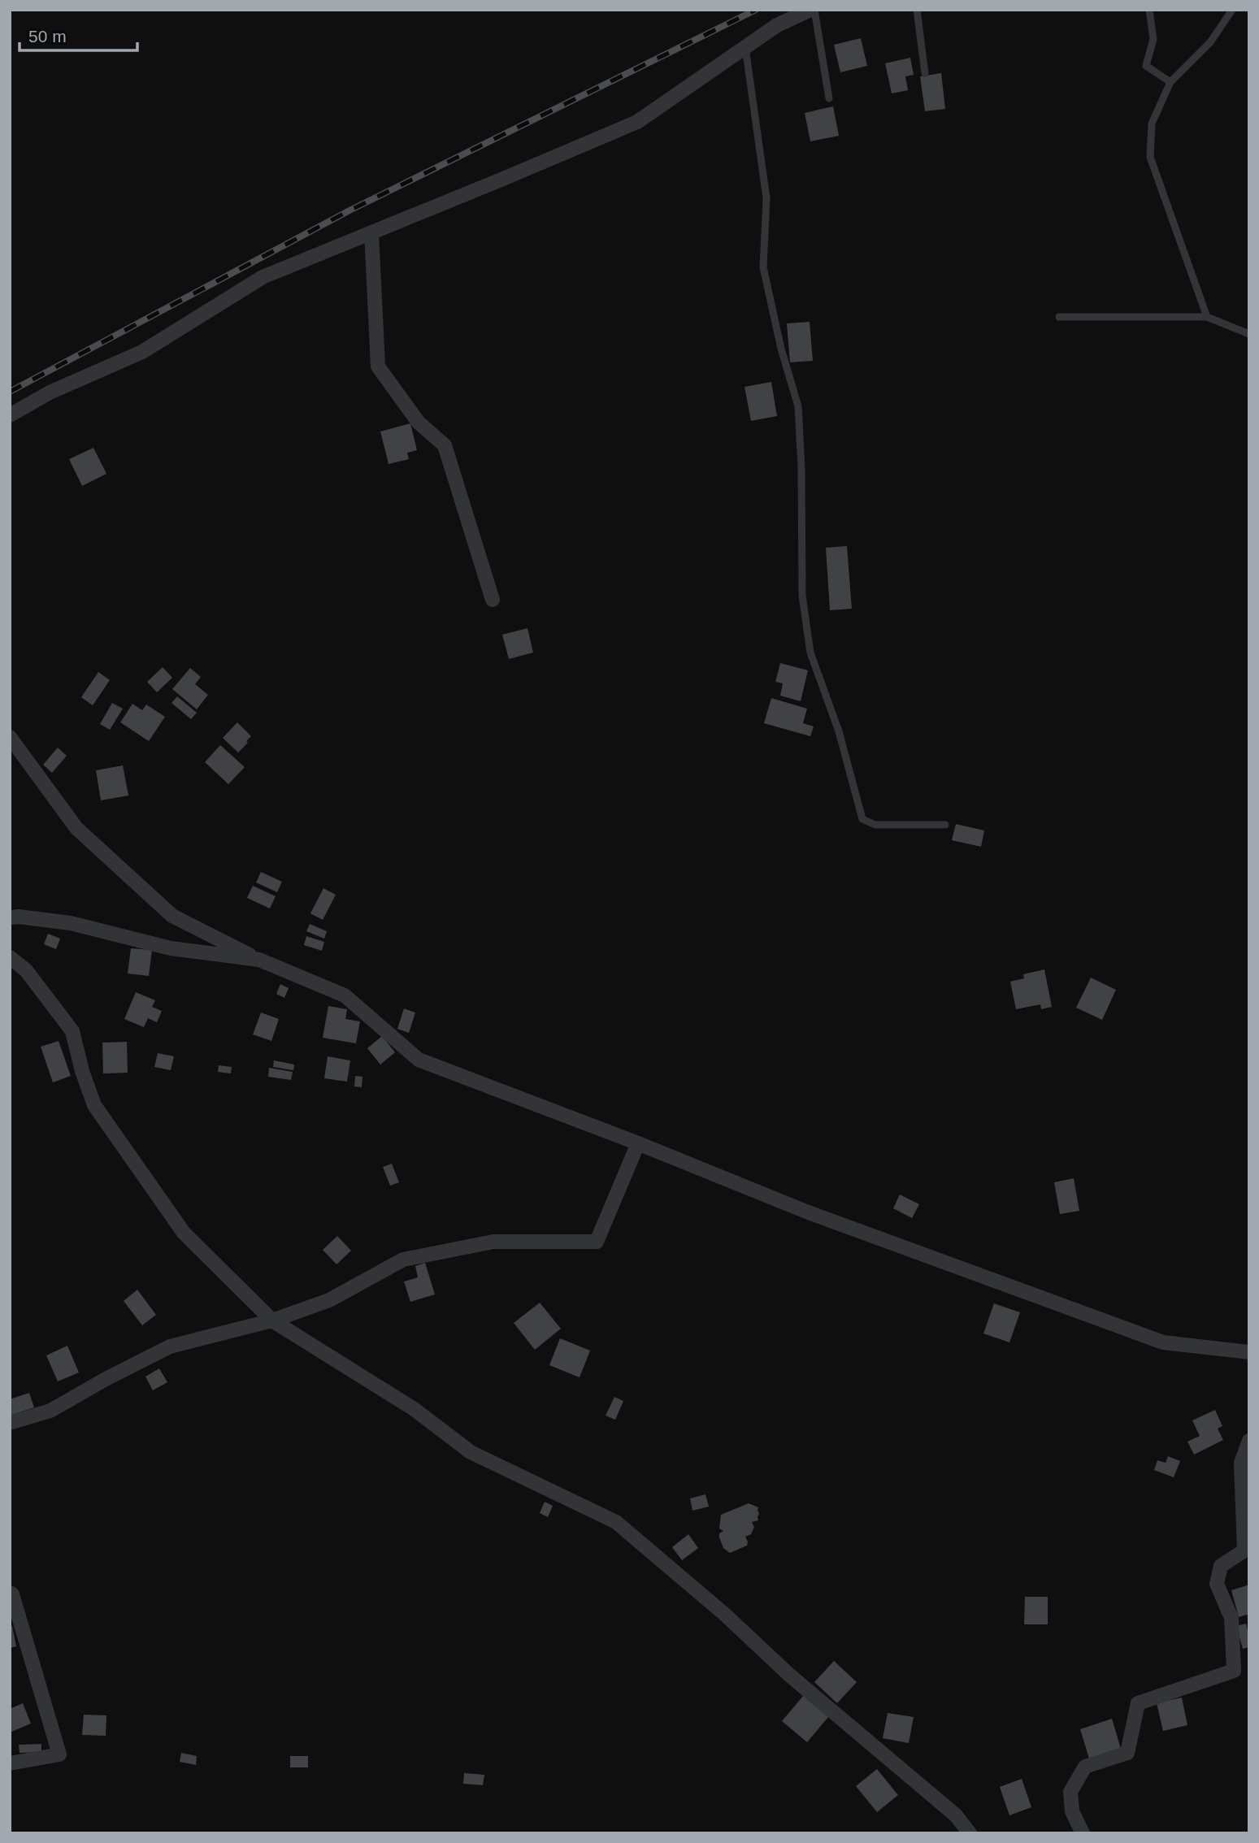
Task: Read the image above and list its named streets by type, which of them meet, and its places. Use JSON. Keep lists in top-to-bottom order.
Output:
{
  "scale_bar": "50 m"
}
